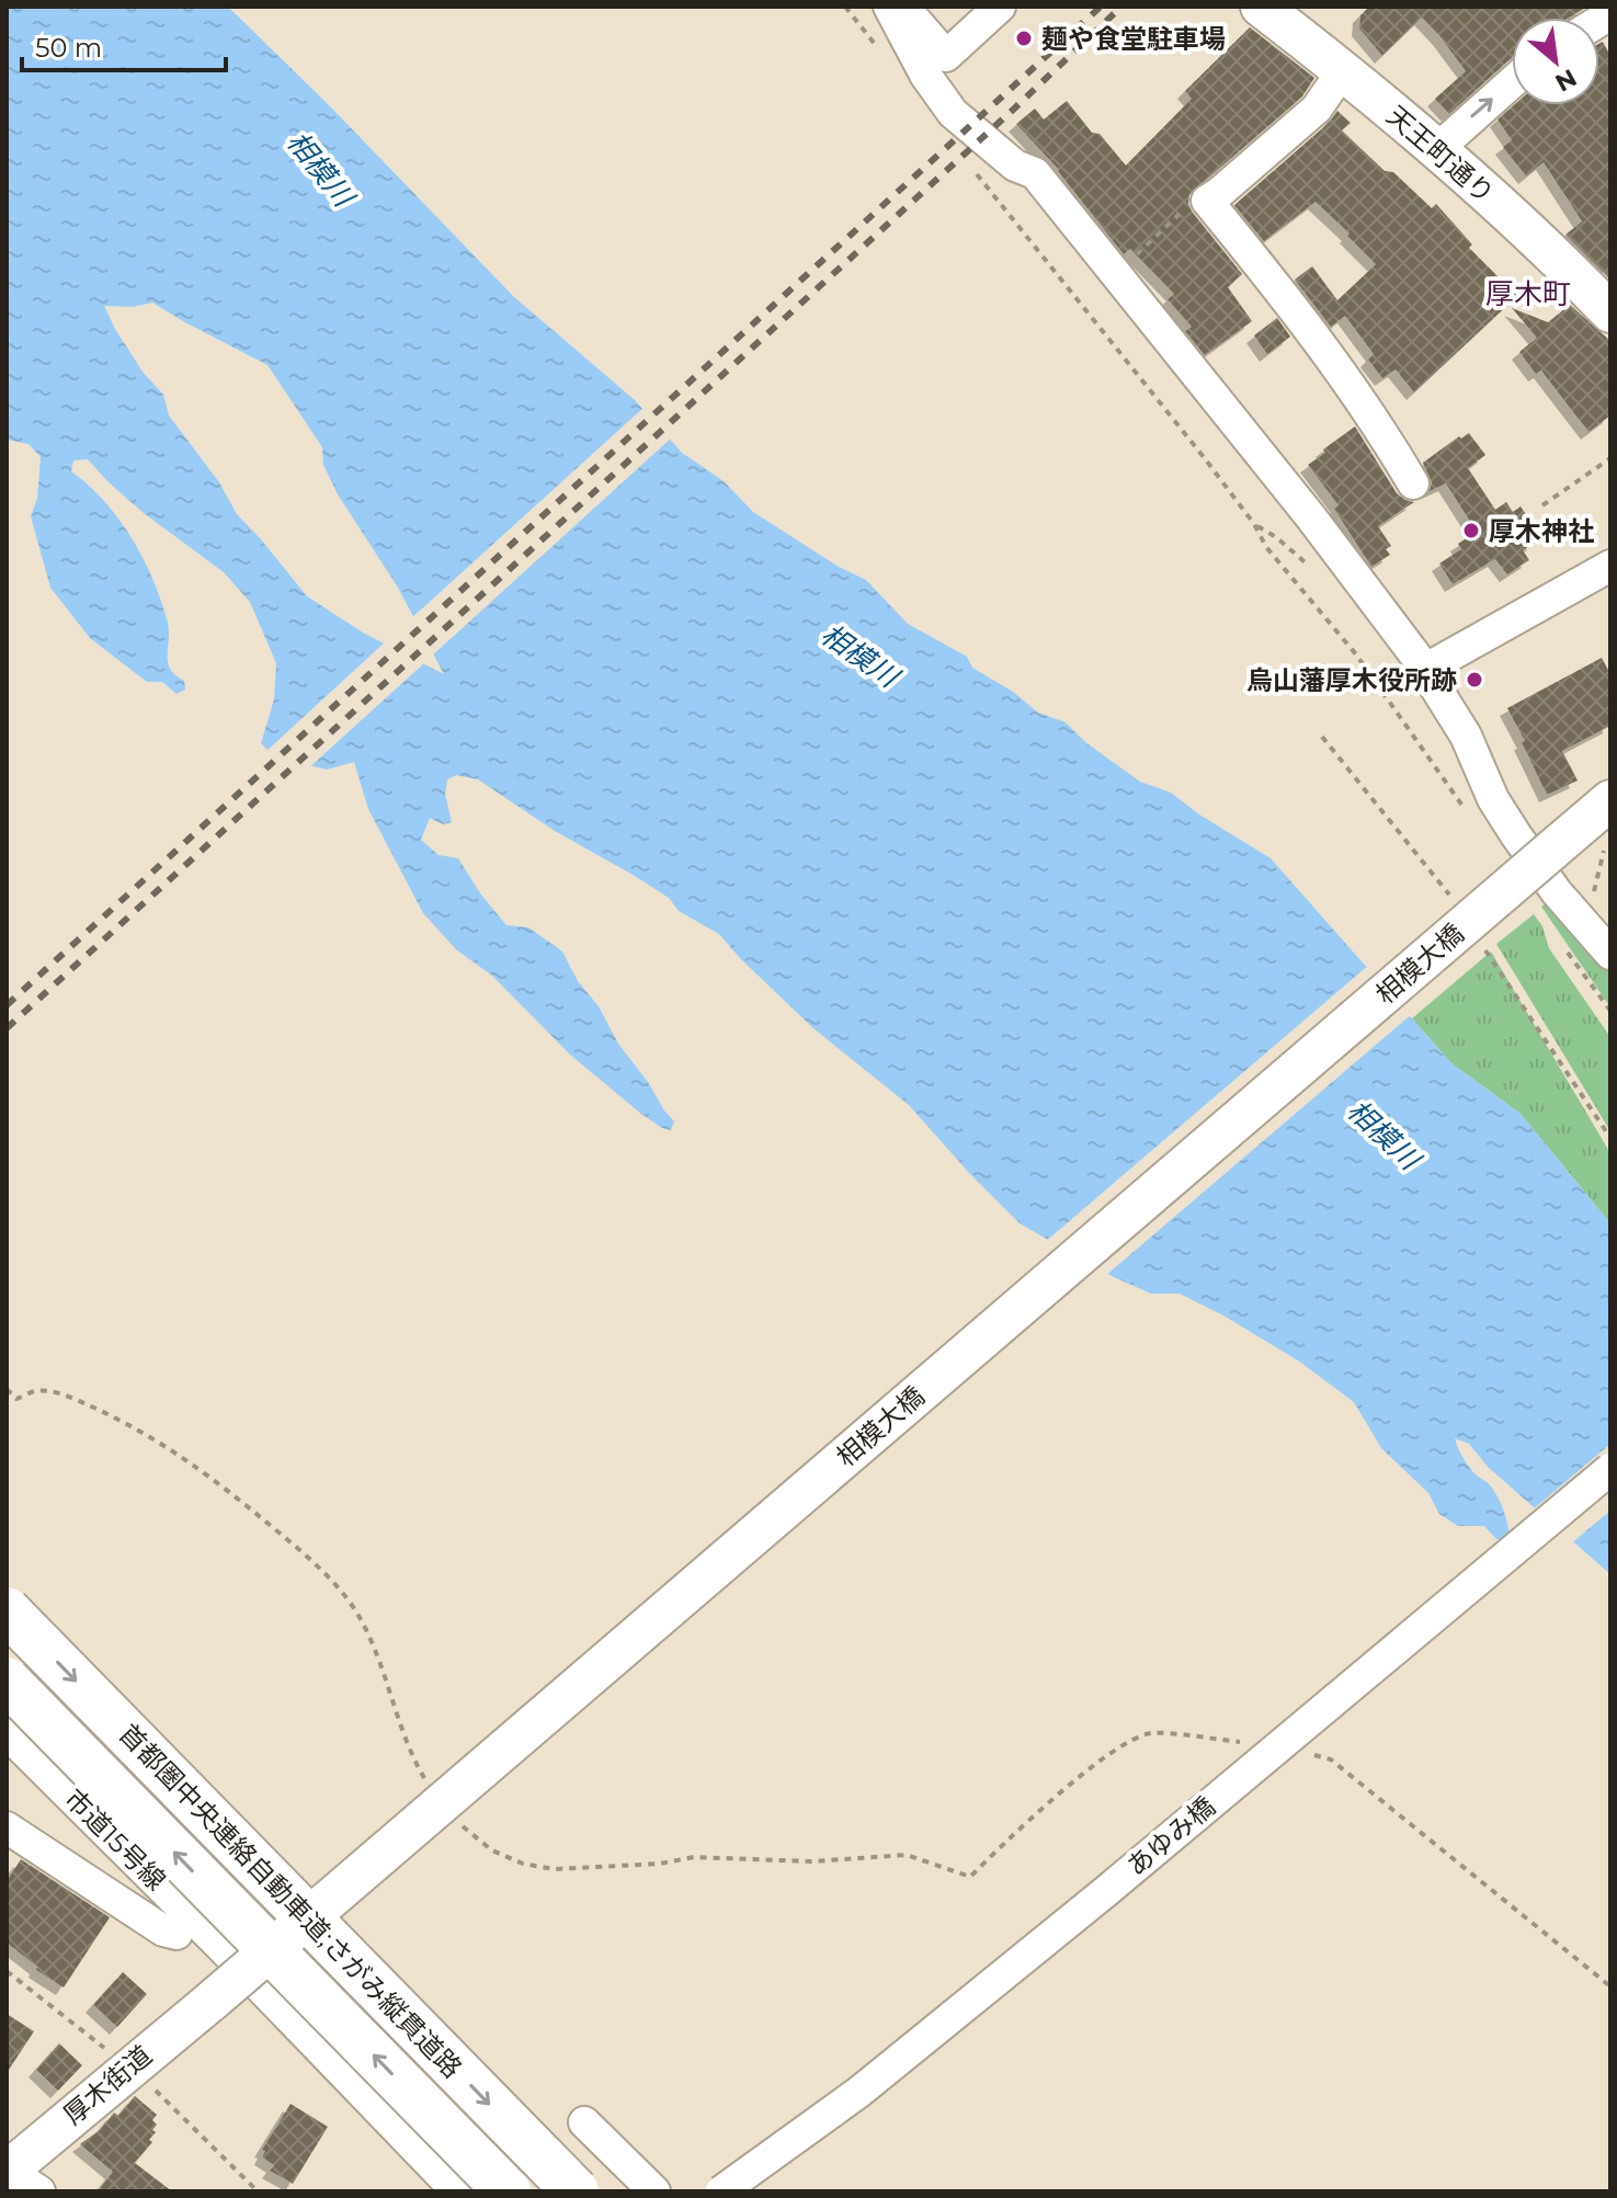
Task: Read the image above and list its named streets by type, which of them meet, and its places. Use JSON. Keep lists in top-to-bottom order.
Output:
{
  "streets": {
    "highway": ["首都圏中央連絡自動車道;さがみ縦貫道路"],
    "main road": ["天王町通り", "相模大橋", "厚木街道"],
    "street": ["あゆみ橋", "市道15号線"]
  },
  "crossings": [
    ["相模大橋", "厚木街道"]
  ],
  "districts": ["厚木町"],
  "water": ["相模川"],
  "places": ["麺や食堂駐車場", "厚木神社", "烏山藩厚木役所跡"],
  "scale_bar": "50 m",
  "north": "bottom right"
}
